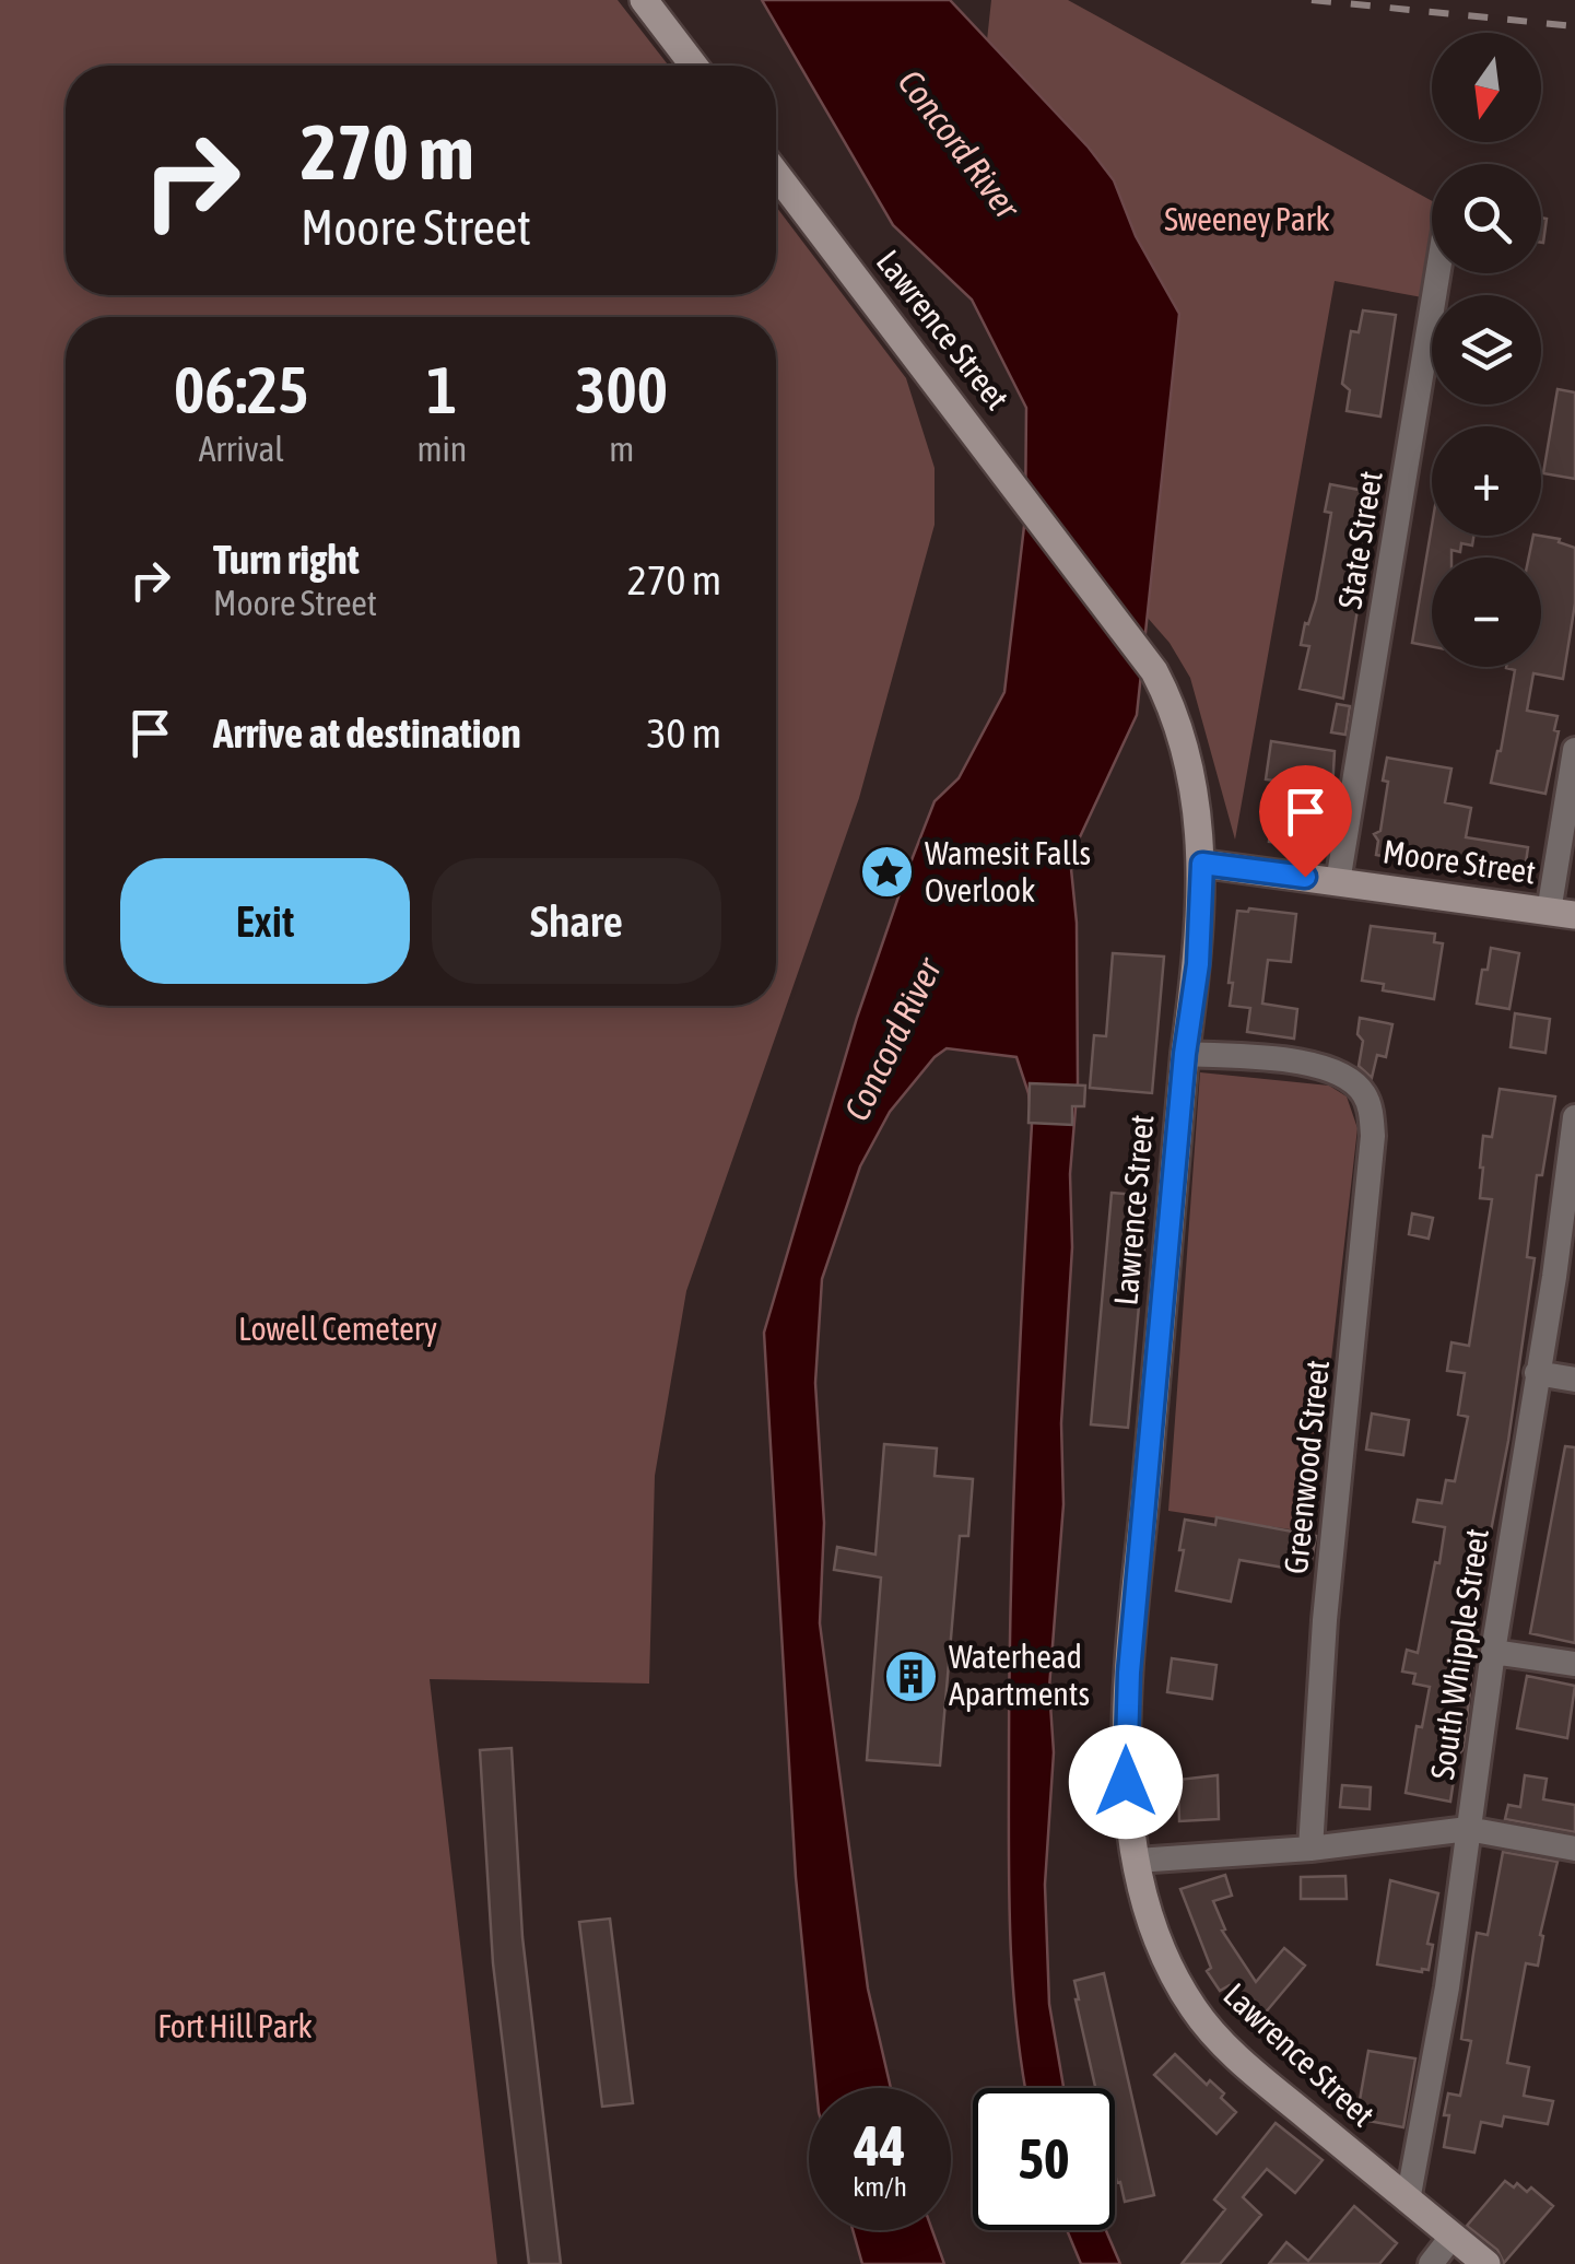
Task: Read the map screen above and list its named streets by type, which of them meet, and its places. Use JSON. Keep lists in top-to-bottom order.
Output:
{
  "streets": {
    "main road": ["Lawrence Street", "Moore Street"],
    "street": ["State Street", "Greenwood Street", "South Whipple Street"]
  },
  "crossings": [
    ["Lawrence Street", "Moore Street"],
    ["Lawrence Street", "Greenwood Street"],
    ["Lawrence Street", "South Whipple Street"],
    ["State Street", "Moore Street"]
  ],
  "water": ["Concord River"],
  "parks": ["Sweeney Park", "Lowell Cemetery", "Fort Hill Park"],
  "places": {
    "place": ["Wamesit Falls Overlook"],
    "building": ["Waterhead Apartments"]
  },
  "north": "bottom",
  "page": {
    "map_buttons": ["+", "−"],
    "turn": ["270 m", "Moore Street"],
    "eta": [
      "06:25",
      "Arrival",
      "1",
      "min",
      "300",
      "m"
    ],
    "list": [
      {
        "name": "Turn right",
        "note": "Moore Street",
        "value": "270 m"
      },
      {
        "name": "Arrive at destination",
        "value": "30 m"
      }
    ],
    "buttons": ["Exit", "Share"],
    "speed": "44 km/h",
    "limit": "50"
  }
}
